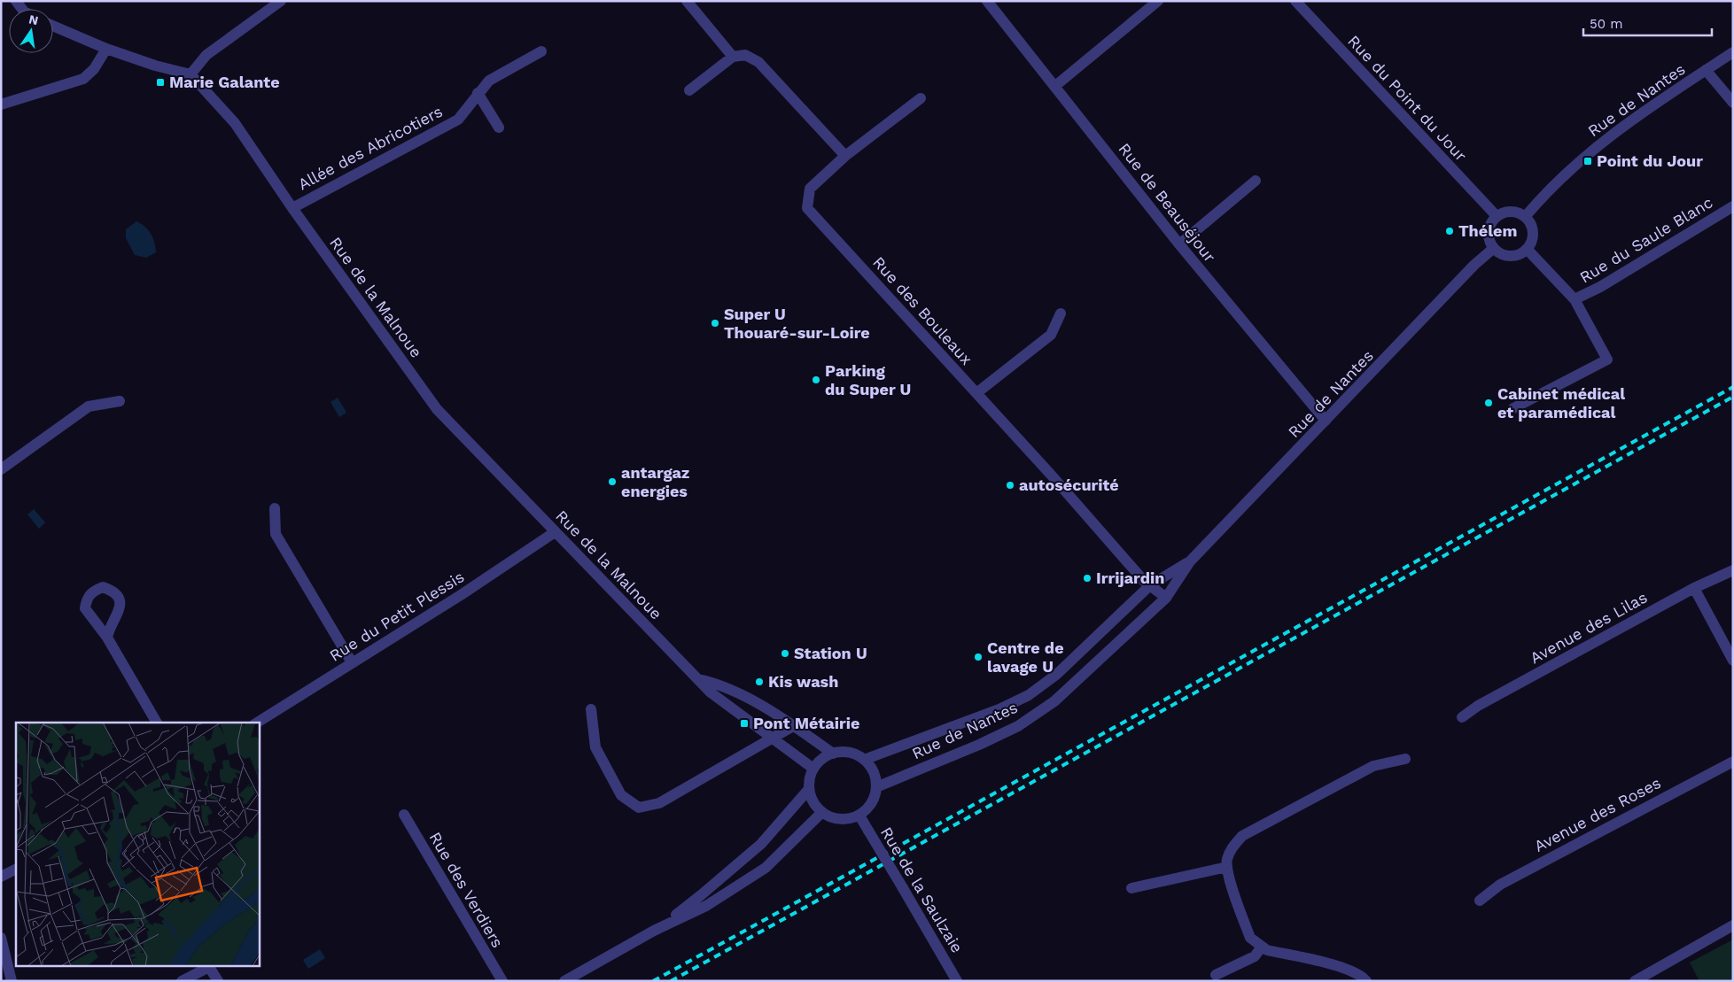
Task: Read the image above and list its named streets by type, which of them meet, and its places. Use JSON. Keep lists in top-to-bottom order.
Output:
{
  "streets": {
    "street": [
      "Rue du Point du Jour",
      "Rue de Nantes",
      "Allée des Abricotiers",
      "Rue de Beauséjour",
      "Rue du Saule Blanc",
      "Rue de la Malnoue",
      "Rue des Bouleaux",
      "Rue du Petit Plessis",
      "Avenue des Lilas",
      "Avenue des Roses",
      "Rue des Verdiers",
      "Rue de la Saulzaie"
    ]
  },
  "crossings": [
    ["Rue du Point du Jour", "Rue de Nantes"],
    ["Rue du Point du Jour", "Rue du Saule Blanc"],
    ["Rue de Nantes", "Rue de Beauséjour"],
    ["Rue de Nantes", "Rue du Saule Blanc"],
    ["Rue de Nantes", "Rue de la Malnoue"],
    ["Rue de Nantes", "Rue des Bouleaux"],
    ["Rue de Nantes", "Rue de la Saulzaie"],
    ["Allée des Abricotiers", "Rue de la Malnoue"],
    ["Rue de la Malnoue", "Rue du Petit Plessis"],
    ["Rue de la Malnoue", "Rue de la Saulzaie"]
  ],
  "places": {
    "transit": ["Marie Galante", "Point du Jour", "Pont Métairie"],
    "other": [
      "Thélem",
      "Super U Thouaré-sur-Loire",
      "Parking du Super U",
      "Cabinet médical et paramédical",
      "antargaz energies",
      "autosécurité",
      "Irrijardin",
      "Station U",
      "Centre de lavage U",
      "Kis wash"
    ]
  },
  "scale_bar": "50 m",
  "north": "top"
}
